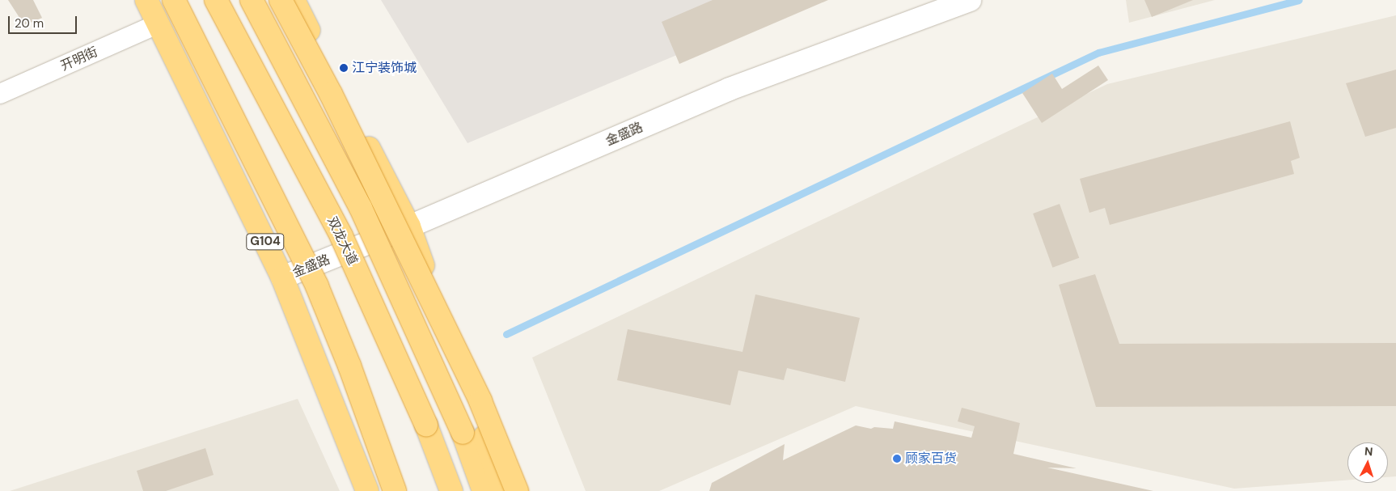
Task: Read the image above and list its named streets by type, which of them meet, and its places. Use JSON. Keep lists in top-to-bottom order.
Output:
{
  "streets": {
    "highway": ["双龙大道", "G104"],
    "street": ["开明街", "金盛路"]
  },
  "crossings": [
    ["开明街", "G104"],
    ["金盛路", "G104"]
  ],
  "places": ["江宁装饰城", "顾家百货"],
  "scale_bar": "20 m",
  "north": "top"
}
